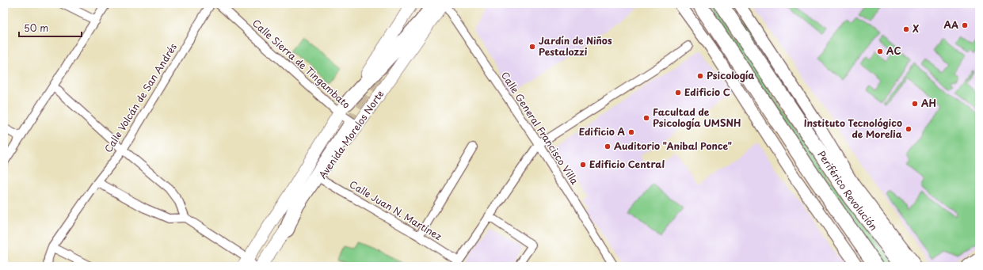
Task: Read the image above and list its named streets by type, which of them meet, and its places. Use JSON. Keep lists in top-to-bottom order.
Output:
{
  "streets": {
    "highway": ["Periférico Revolución"],
    "main road": ["Avenida Morelos Norte"],
    "street": [
      "Calle Sierra de Tingambato",
      "Calle Volcán de San Andrés",
      "Calle General Francisco Villa",
      "Calle Juan N. Martínez"
    ]
  },
  "crossings": [
    ["Calle Sierra de Tingambato", "Avenida Morelos Norte"],
    ["Calle General Francisco Villa", "Avenida Morelos Norte"],
    ["Avenida Morelos Norte", "Calle Juan N. Martínez"]
  ],
  "places": [
    "AA",
    "X",
    "Jardín de Niños Pestalozzi",
    "AC",
    "Psicología",
    "Edificio C",
    "AH",
    "Facultad de Psicología UMSNH",
    "Instituto Tecnológico de Morelia",
    "Edificio A",
    "Auditorio \"Anibal Ponce\"",
    "Edificio Central"
  ],
  "scale_bar": "50 m"
}
